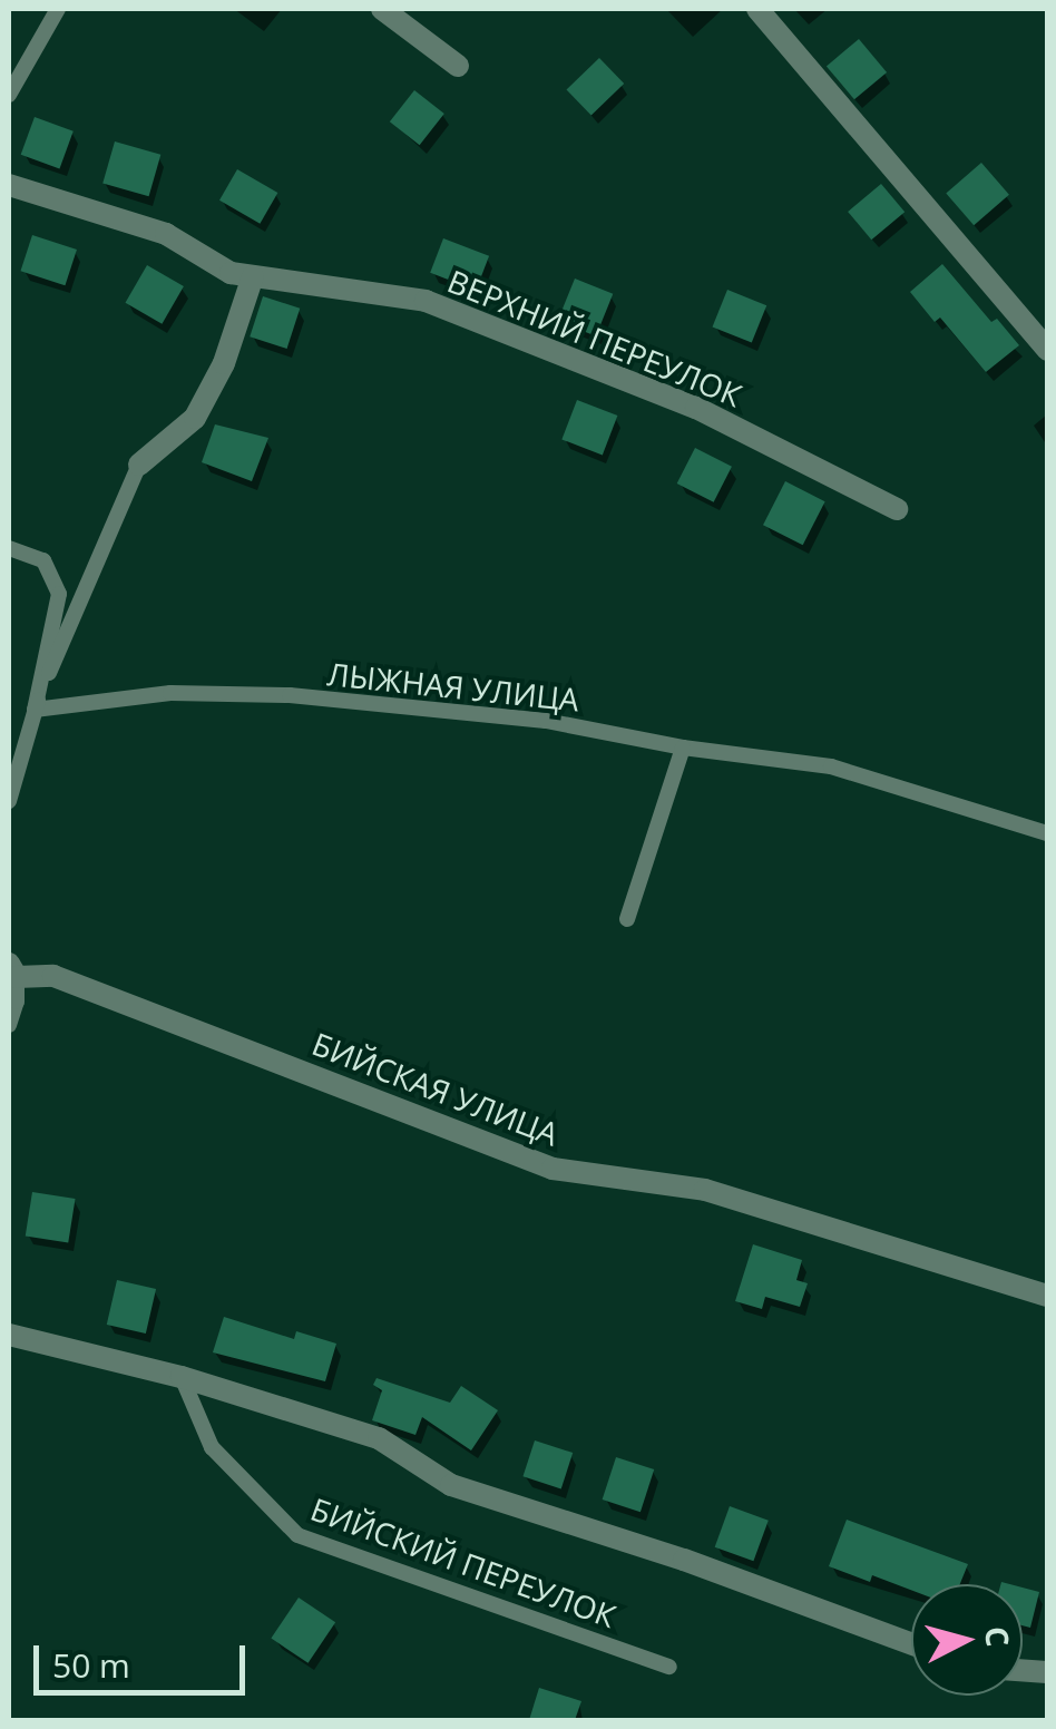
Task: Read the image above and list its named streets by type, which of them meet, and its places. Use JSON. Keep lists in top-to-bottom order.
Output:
{
  "streets": {
    "street": ["ВЕРХНИЙ ПЕРЕУЛОК", "БИЙСКАЯ УЛИЦА"],
    "lane": ["ЛЫЖНАЯ УЛИЦА", "БИЙСКИЙ ПЕРЕУЛОК"]
  },
  "scale_bar": "50 m",
  "north": "right"
}
